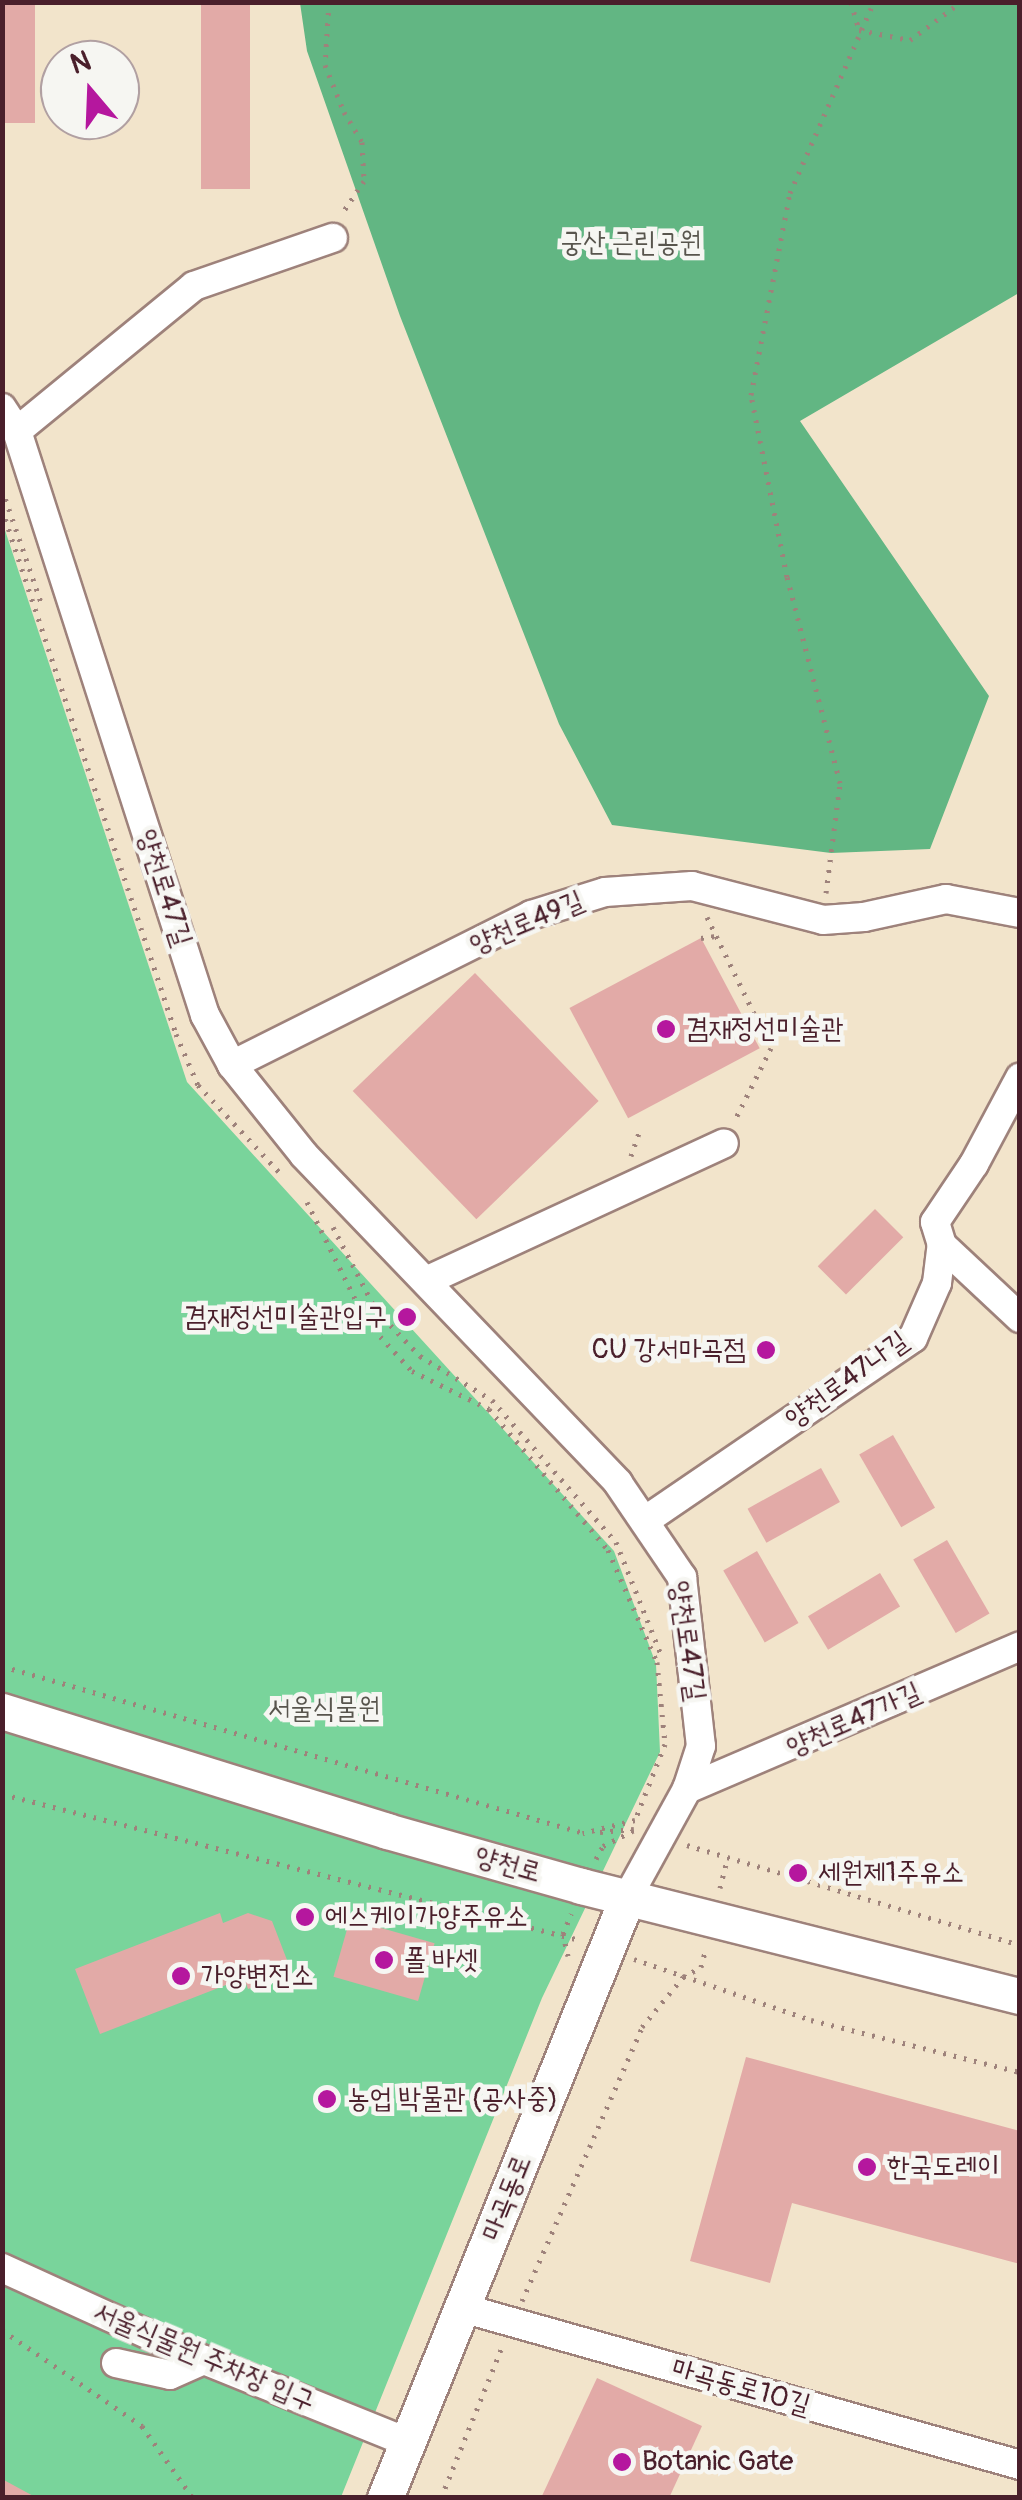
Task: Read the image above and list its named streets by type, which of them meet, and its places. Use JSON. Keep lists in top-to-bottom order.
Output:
{
  "streets": {
    "main road": ["양천로", "마곡동로"],
    "street": [
      "양천로47길",
      "양천로49길",
      "양천로47나길",
      "양천로47가길",
      "서울식물원 주차장 입구",
      "마곡동로10길"
    ]
  },
  "crossings": [
    ["양천로47길", "양천로49길"],
    ["양천로47길", "양천로47나길"],
    ["양천로47길", "양천로47가길"],
    ["양천로47길", "양천로"],
    ["양천로47길", "마곡동로"],
    ["양천로", "마곡동로"],
    ["마곡동로", "서울식물원 주차장 입구"],
    ["마곡동로", "마곡동로10길"]
  ],
  "parks": ["궁산 근린공원", "서울식물원"],
  "places": [
    "겸재정선미술관",
    "겸재정선미술관입구",
    "CU 강서마곡점",
    "세원제1주유소",
    "에스케이가양주유소",
    "폴 바셋",
    "가양변전소",
    "농업 박물관 (공사중)",
    "한국도레이",
    "Botanic Gate"
  ],
  "north": "top"
}
